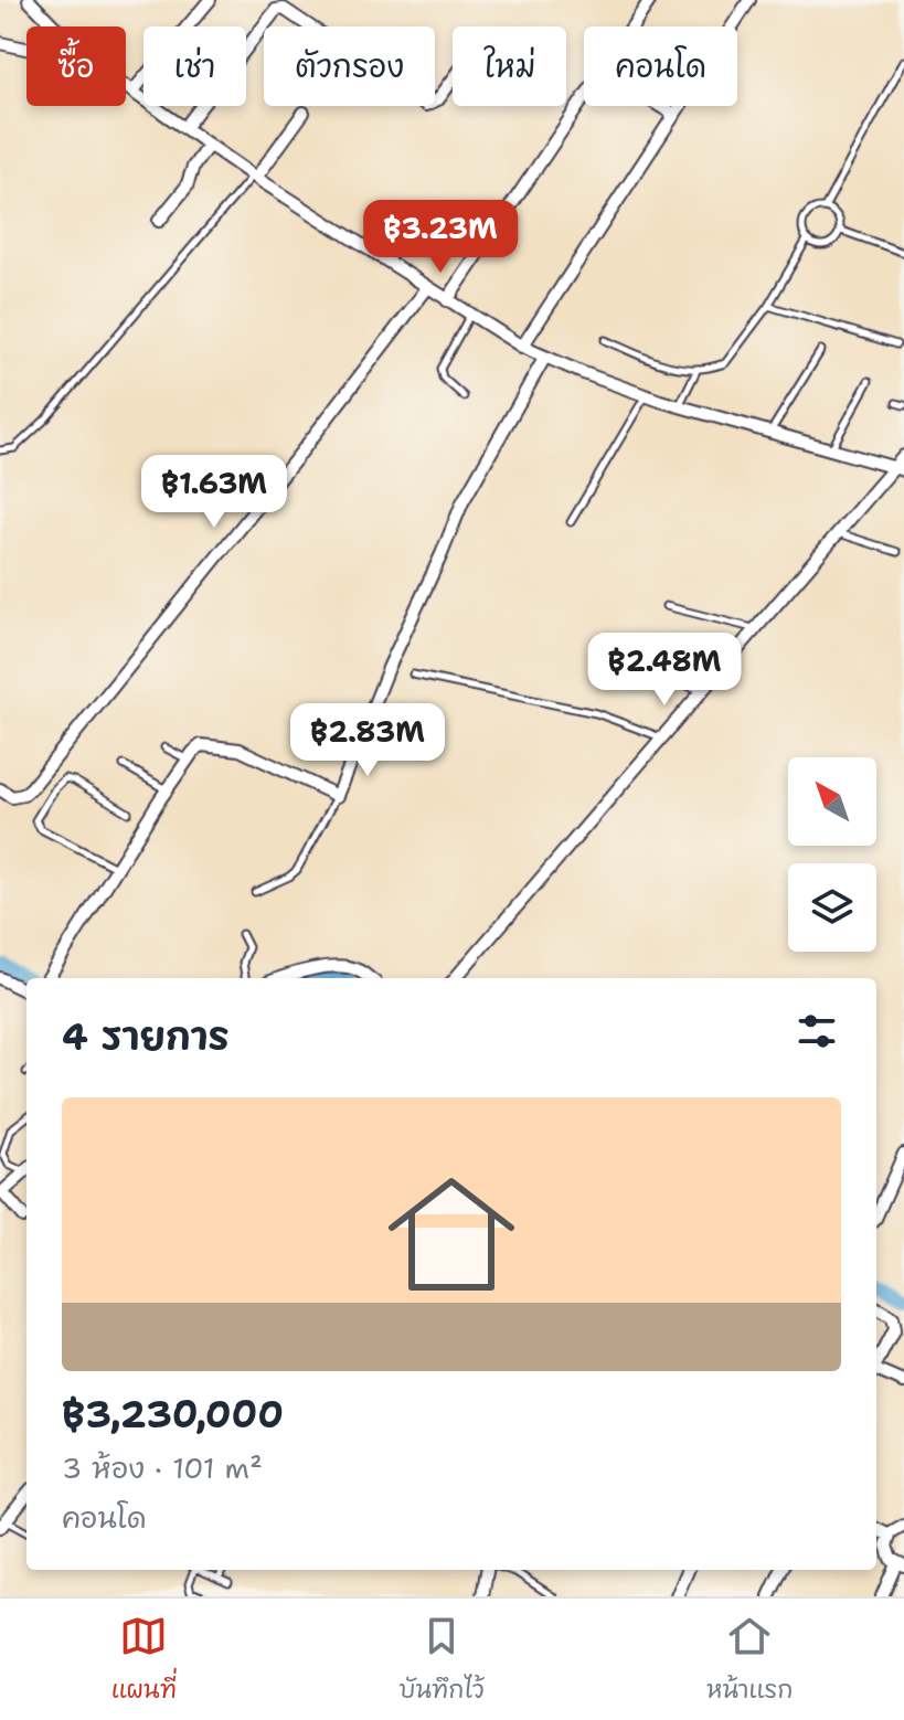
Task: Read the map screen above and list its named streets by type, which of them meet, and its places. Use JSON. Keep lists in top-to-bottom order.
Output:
{
  "north": "top left",
  "page": {
    "chip": [
      "ซื้อ",
      "เช่า",
      "ตัวกรอง",
      "ใหม่",
      "คอนโด"
    ],
    "price": [
      "฿3.23M",
      "฿1.63M",
      "฿2.48M",
      "฿2.83M"
    ],
    "heading": "4 รายการ",
    "list": [
      {
        "name": "฿3,230,000",
        "note": "3 ห้อง · 101 m² · คอนโด"
      }
    ],
    "tabs": ["แผนที่", "บันทึกไว้", "หน้าแรก"]
  }
}
